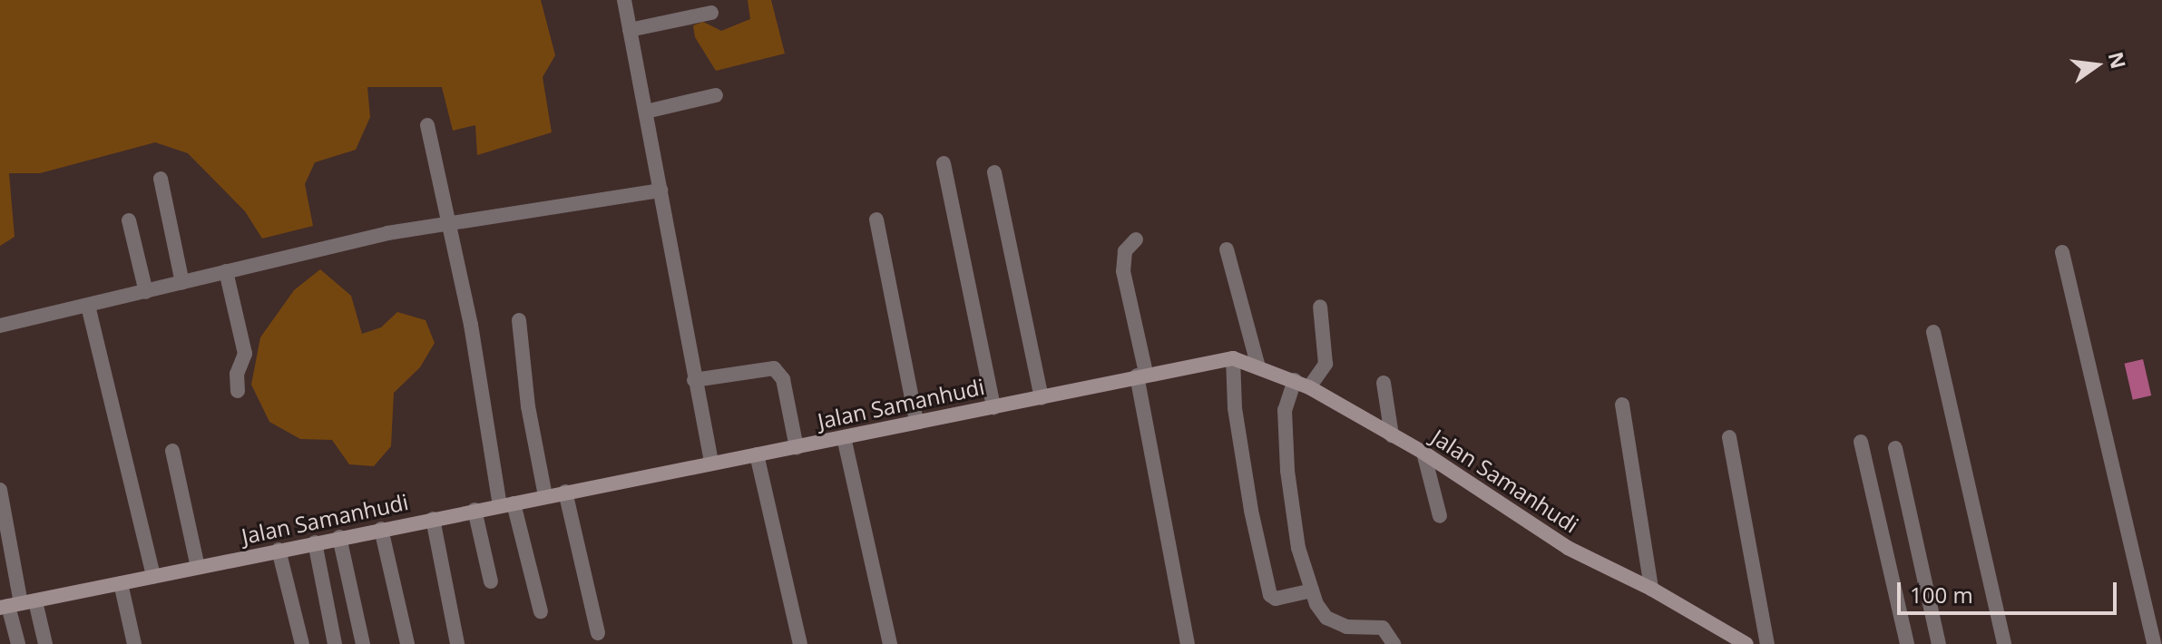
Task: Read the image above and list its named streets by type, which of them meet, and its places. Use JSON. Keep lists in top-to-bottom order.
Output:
{
  "streets": {
    "street": ["Jalan Samanhudi"]
  },
  "scale_bar": "100 m",
  "north": "right"
}
